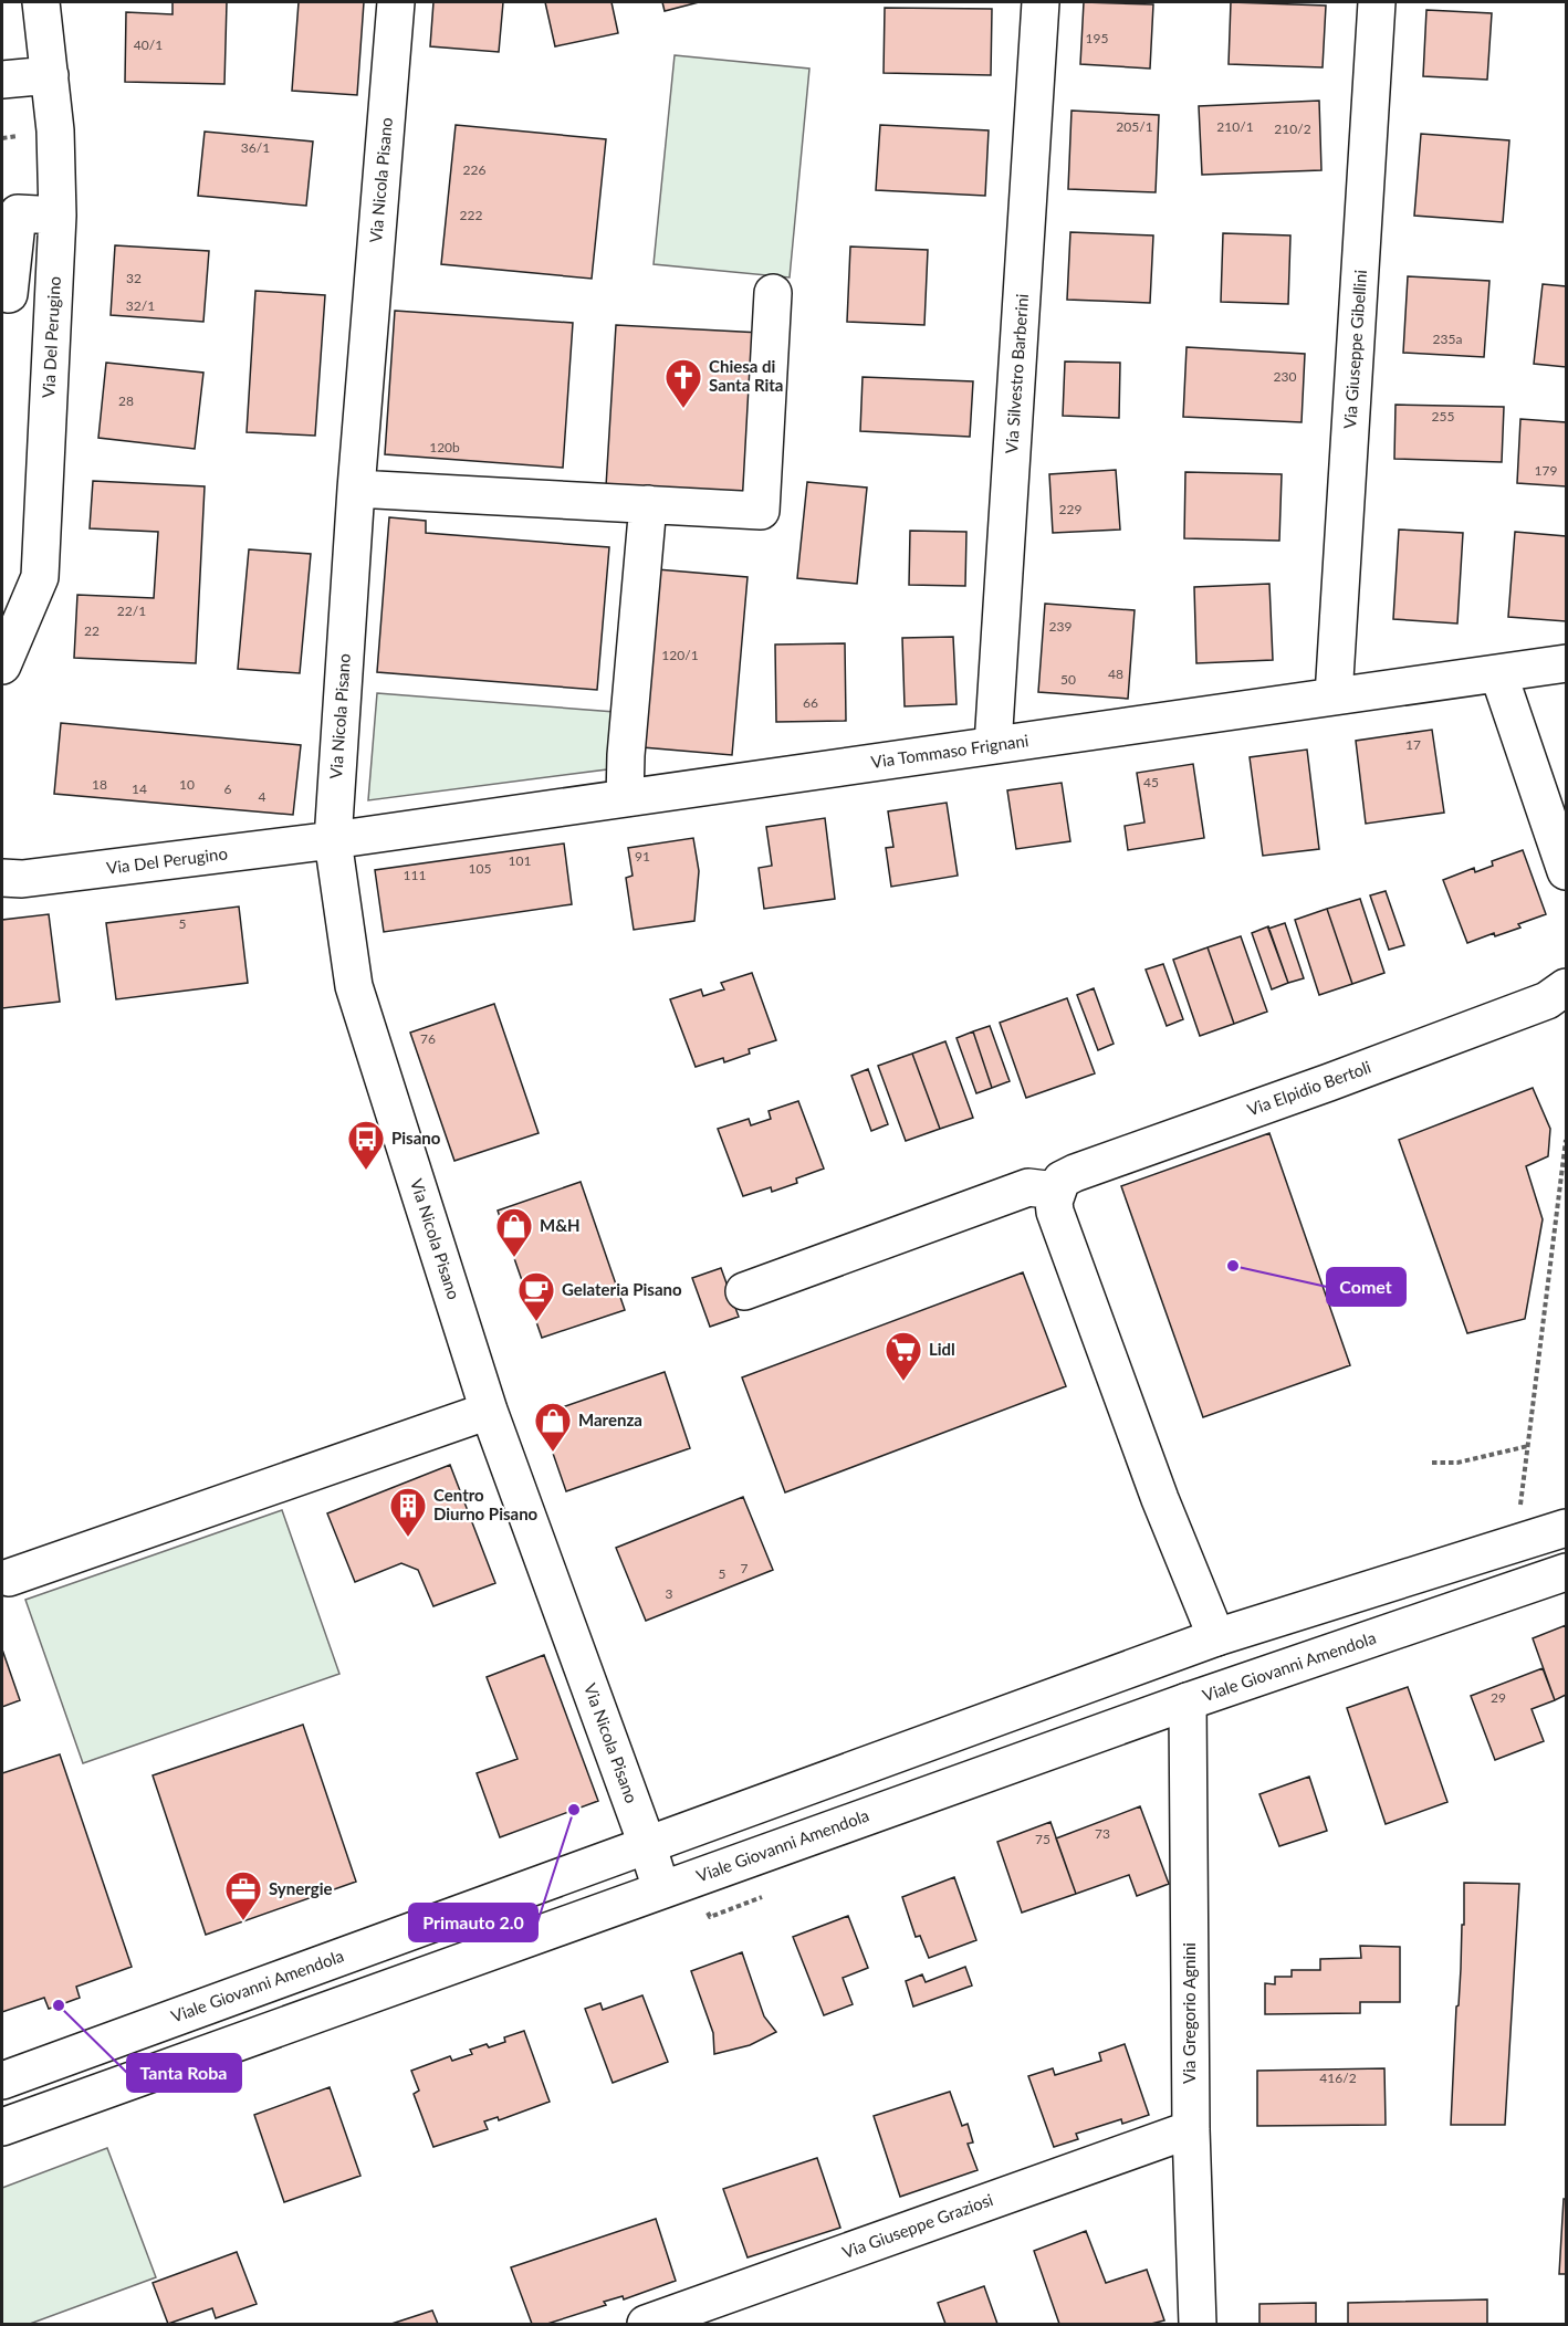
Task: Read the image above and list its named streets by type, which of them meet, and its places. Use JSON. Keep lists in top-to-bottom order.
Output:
{
  "streets": {
    "street": [
      "Via Nicola Pisano",
      "Via Del Perugino",
      "Via Giuseppe Gibellini",
      "Via Silvestro Barberini",
      "Via Tommaso Frignani",
      "Via Elpidio Bertoli",
      "Viale Giovanni Amendola",
      "Via Gregorio Agnini",
      "Via Giuseppe Graziosi"
    ]
  },
  "crossings": [
    ["Via Nicola Pisano", "Via Del Perugino"],
    ["Via Nicola Pisano", "Via Tommaso Frignani"],
    ["Via Nicola Pisano", "Viale Giovanni Amendola"],
    ["Via Del Perugino", "Via Tommaso Frignani"],
    ["Via Giuseppe Gibellini", "Via Tommaso Frignani"],
    ["Via Silvestro Barberini", "Via Tommaso Frignani"],
    ["Viale Giovanni Amendola", "Via Gregorio Agnini"],
    ["Via Gregorio Agnini", "Via Giuseppe Graziosi"]
  ],
  "places": {
    "church": ["Chiesa di Santa Rita"],
    "bus stop": ["Pisano"],
    "shop": ["M&H", "Marenza"],
    "other": ["Comet", "Primauto 2.0", "Tanta Roba"],
    "cafe": ["Gelateria Pisano"],
    "supermarket": ["Lidl"],
    "building": ["Centro Diurno Pisano"],
    "office": ["Synergie"]
  },
  "house_numbers": [
    "195",
    "40/1",
    "205/1",
    "210/1",
    "210/2",
    "36/1",
    "226",
    "222",
    "32",
    "32/1",
    "235a",
    "230",
    "28",
    "255",
    "120b",
    "179",
    "229",
    "22/1",
    "239",
    "22",
    "120/1",
    "48",
    "50",
    "66",
    "17",
    "45",
    "18",
    "10",
    "14",
    "6",
    "4",
    "91",
    "101",
    "105",
    "111",
    "5",
    "76",
    "7",
    "5",
    "3",
    "29",
    "73",
    "75",
    "416/2"
  ]
}
